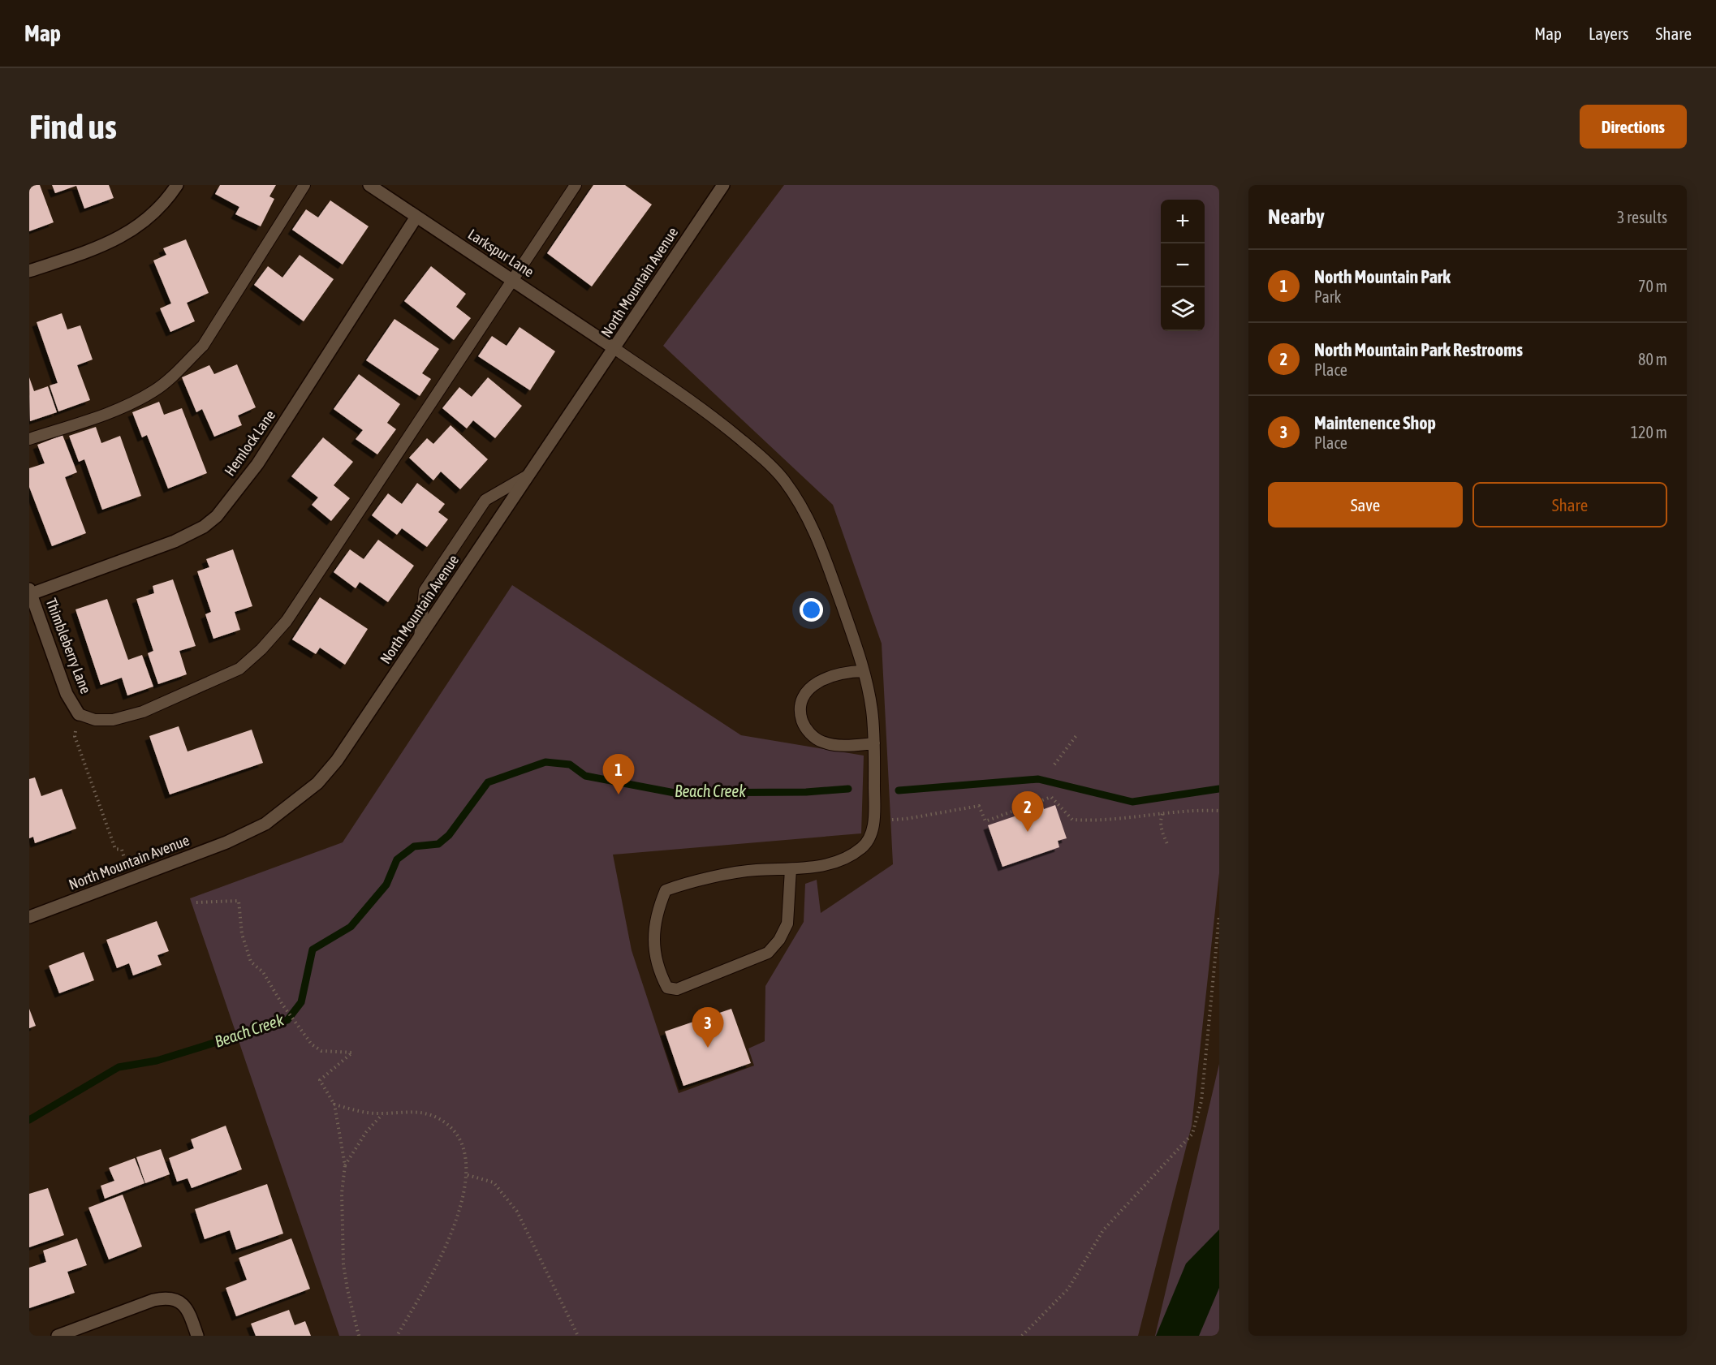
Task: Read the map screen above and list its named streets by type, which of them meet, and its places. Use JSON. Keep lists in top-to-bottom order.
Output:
{
  "streets": {
    "street": [
      "Larkspur Lane",
      "North Mountain Avenue",
      "Hemlock Lane",
      "Thimbleberry Lane"
    ]
  },
  "crossings": [
    ["Larkspur Lane", "North Mountain Avenue"],
    ["Larkspur Lane", "Hemlock Lane"],
    ["Hemlock Lane", "Thimbleberry Lane"]
  ],
  "water": ["Beach Creek"],
  "page": {
    "header": "Map",
    "nav": ["Map", "Layers", "Share"],
    "buttons": [
      "Directions",
      ["Save", "Share"]
    ],
    "title": "Find us",
    "heading": ["Nearby", "3 results"],
    "map_buttons": ["+", "−"],
    "list": [
      {
        "mark": "1",
        "name": "North Mountain Park",
        "note": "Park",
        "value": "70 m"
      },
      {
        "mark": "2",
        "name": "North Mountain Park Restrooms",
        "note": "Place",
        "value": "80 m"
      },
      {
        "mark": "3",
        "name": "Maintenence Shop",
        "note": "Place",
        "value": "120 m"
      }
    ],
    "pins": ["1", "2", "3"]
  }
}
